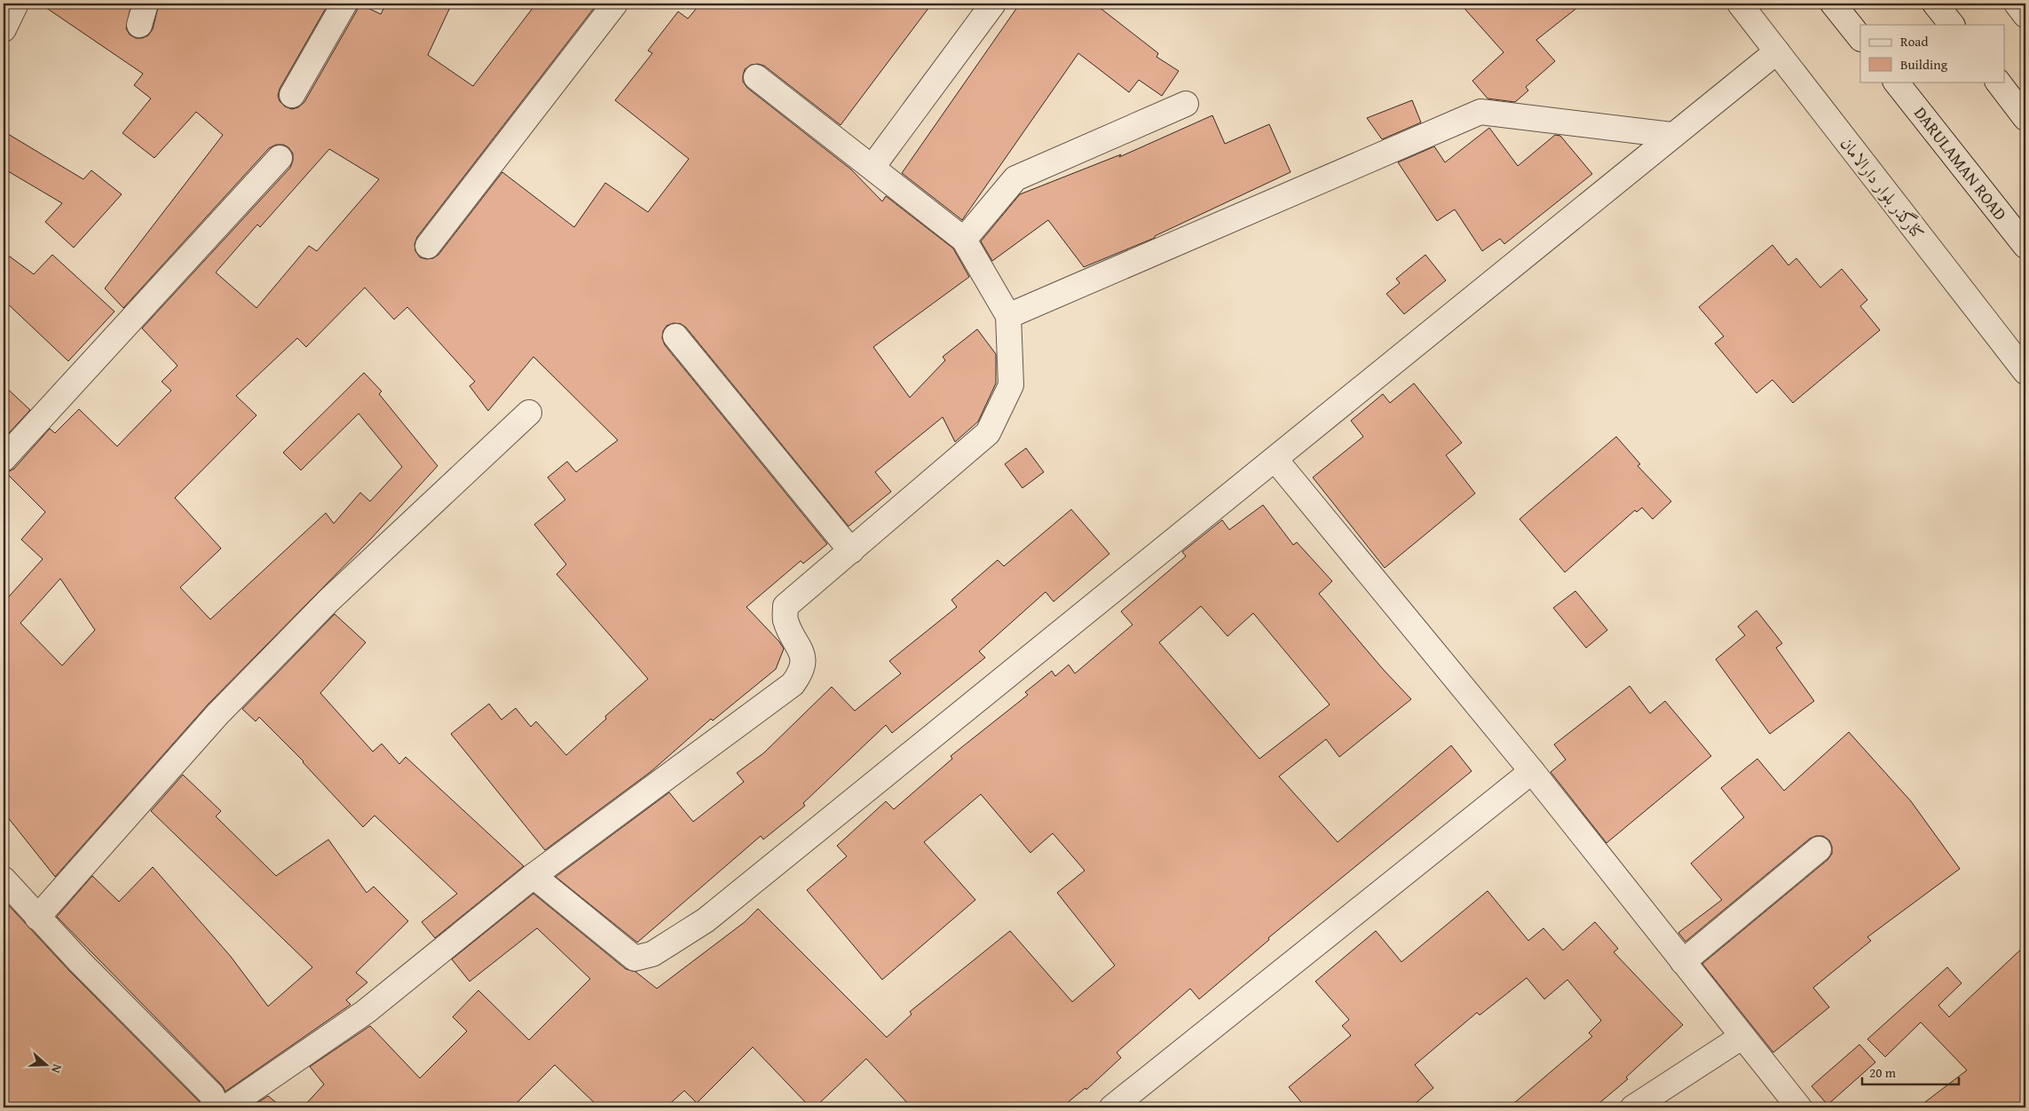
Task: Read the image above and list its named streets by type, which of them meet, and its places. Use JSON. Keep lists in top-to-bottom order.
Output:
{
  "streets": {
    "street": ["DARULAMAN ROAD", "کنارگذر بلوار دارالامان"]
  },
  "legend": ["Road", "Building"],
  "scale_bar": "20 m",
  "north": "right"
}
